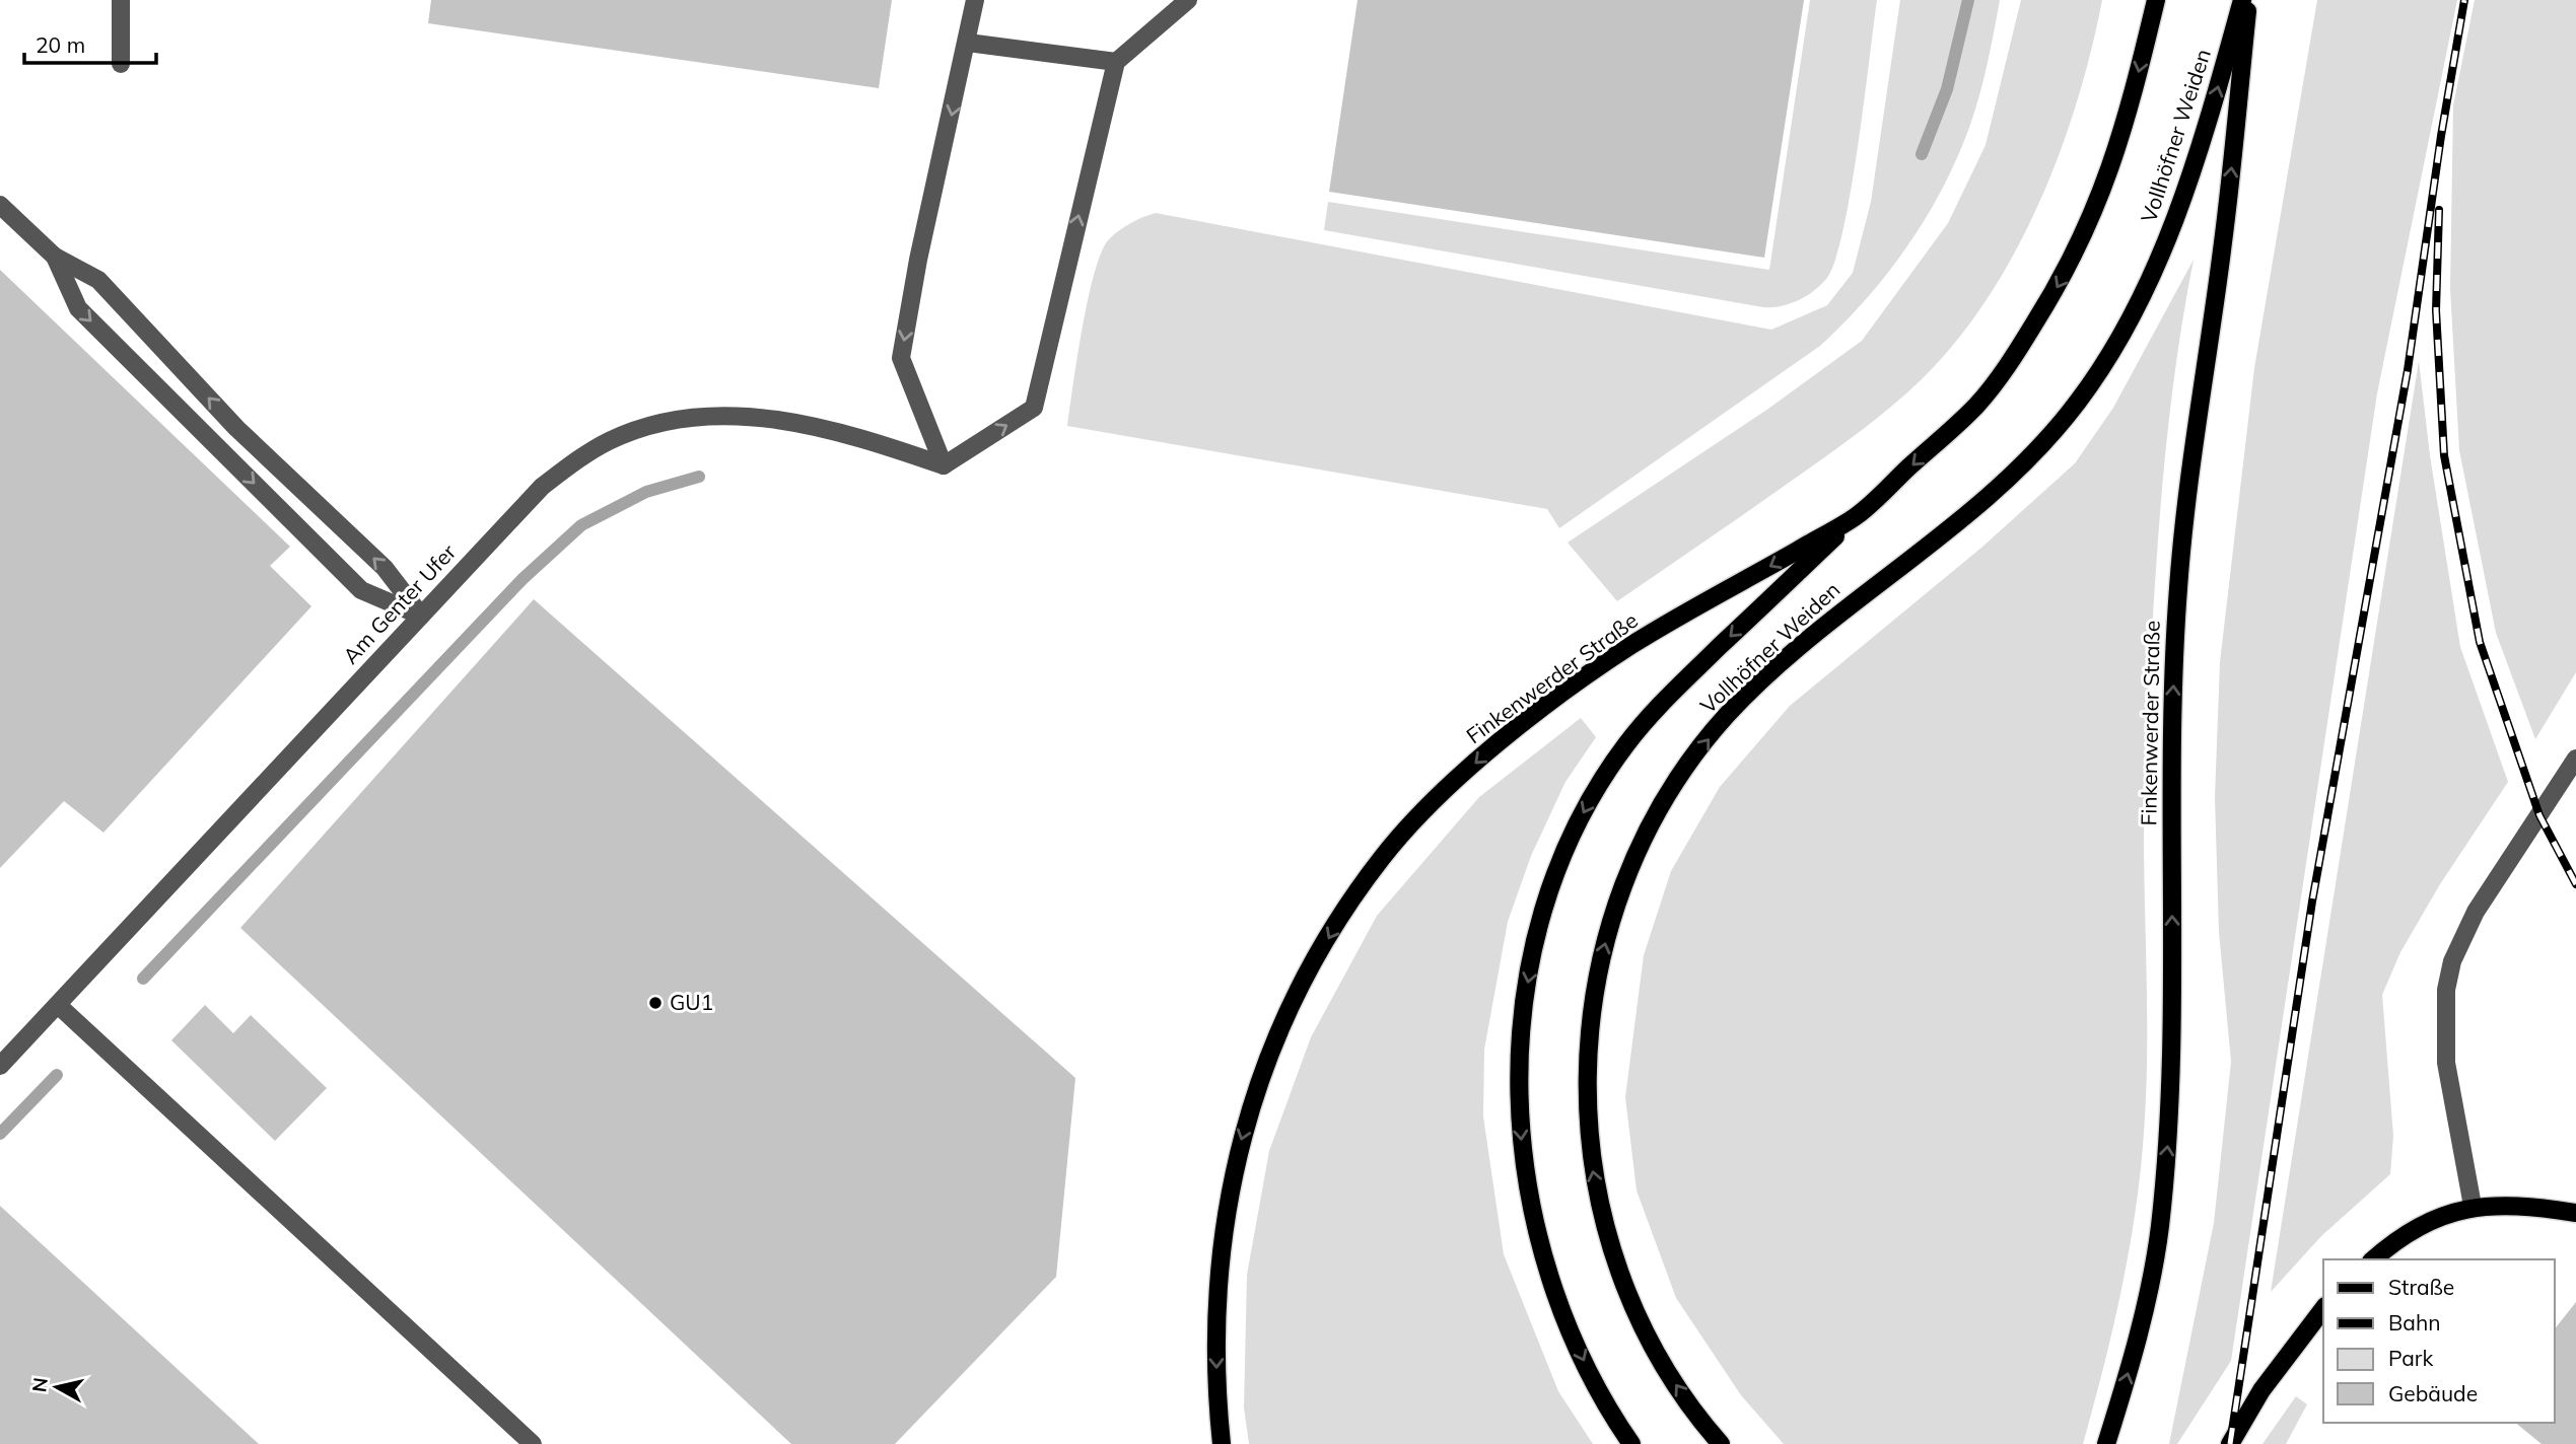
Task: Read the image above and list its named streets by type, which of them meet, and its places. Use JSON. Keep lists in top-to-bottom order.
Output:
{
  "streets": {
    "main road": ["Vollhöfner Weiden", "Finkenwerder Straße"],
    "street": ["Am Genter Ufer"]
  },
  "crossings": [
    ["Vollhöfner Weiden", "Finkenwerder Straße"]
  ],
  "places": ["GU1"],
  "legend": [
    "Straße",
    "Bahn",
    "Park",
    "Gebäude"
  ],
  "scale_bar": "20 m",
  "north": "left"
}
